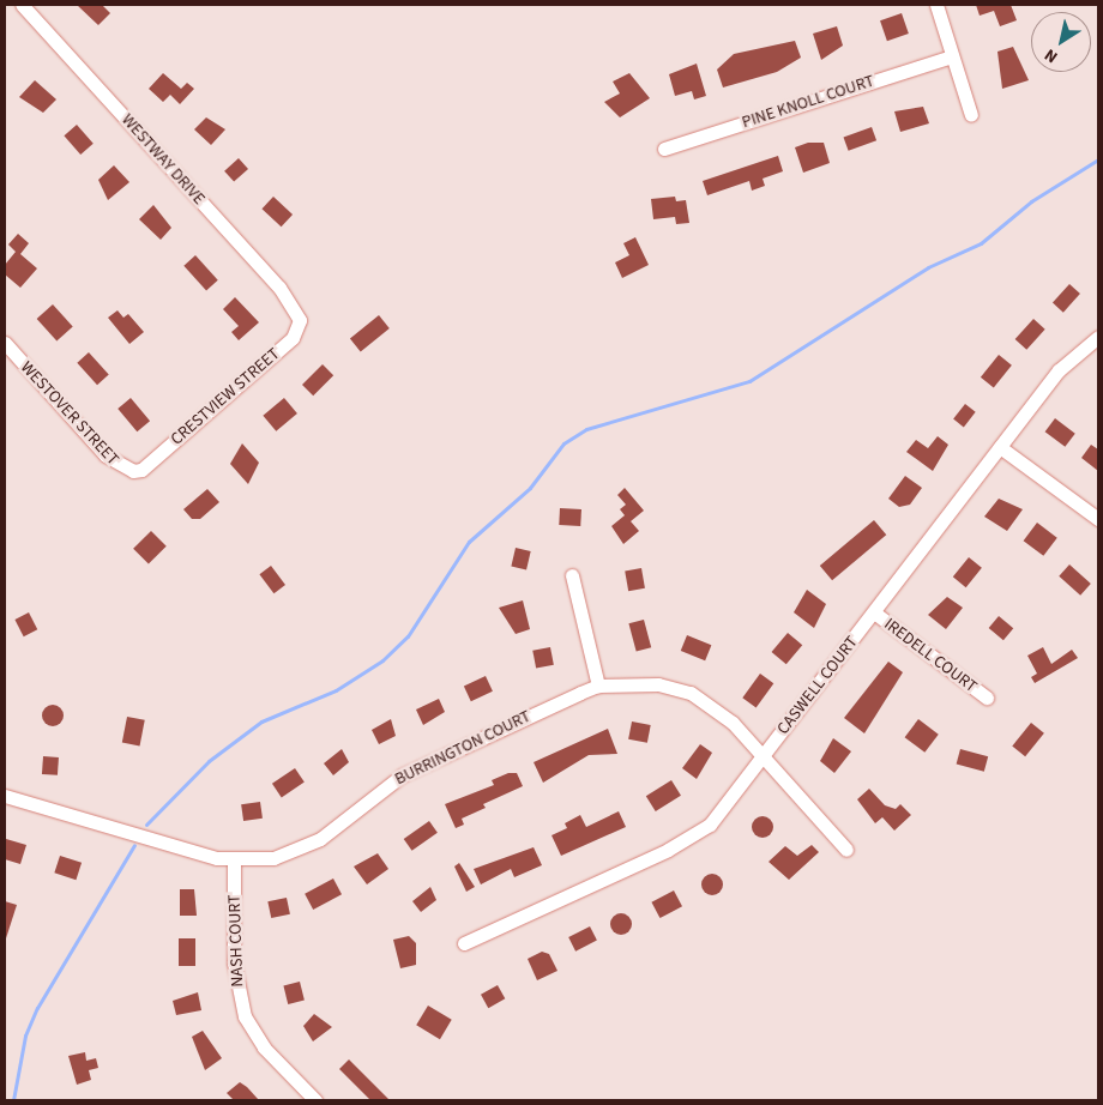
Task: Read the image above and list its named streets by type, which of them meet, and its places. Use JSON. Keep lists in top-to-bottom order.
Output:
{
  "streets": {
    "street": [
      "PINE KNOLL COURT",
      "WESTWAY DRIVE",
      "CRESTVIEW STREET",
      "WESTOVER STREET",
      "IREDELL COURT",
      "CASWELL COURT",
      "BURRINGTON COURT",
      "NASH COURT"
    ]
  },
  "crossings": [
    ["WESTWAY DRIVE", "CRESTVIEW STREET"],
    ["CRESTVIEW STREET", "WESTOVER STREET"],
    ["IREDELL COURT", "CASWELL COURT"],
    ["CASWELL COURT", "BURRINGTON COURT"],
    ["BURRINGTON COURT", "NASH COURT"]
  ],
  "north": "bottom left"
}
